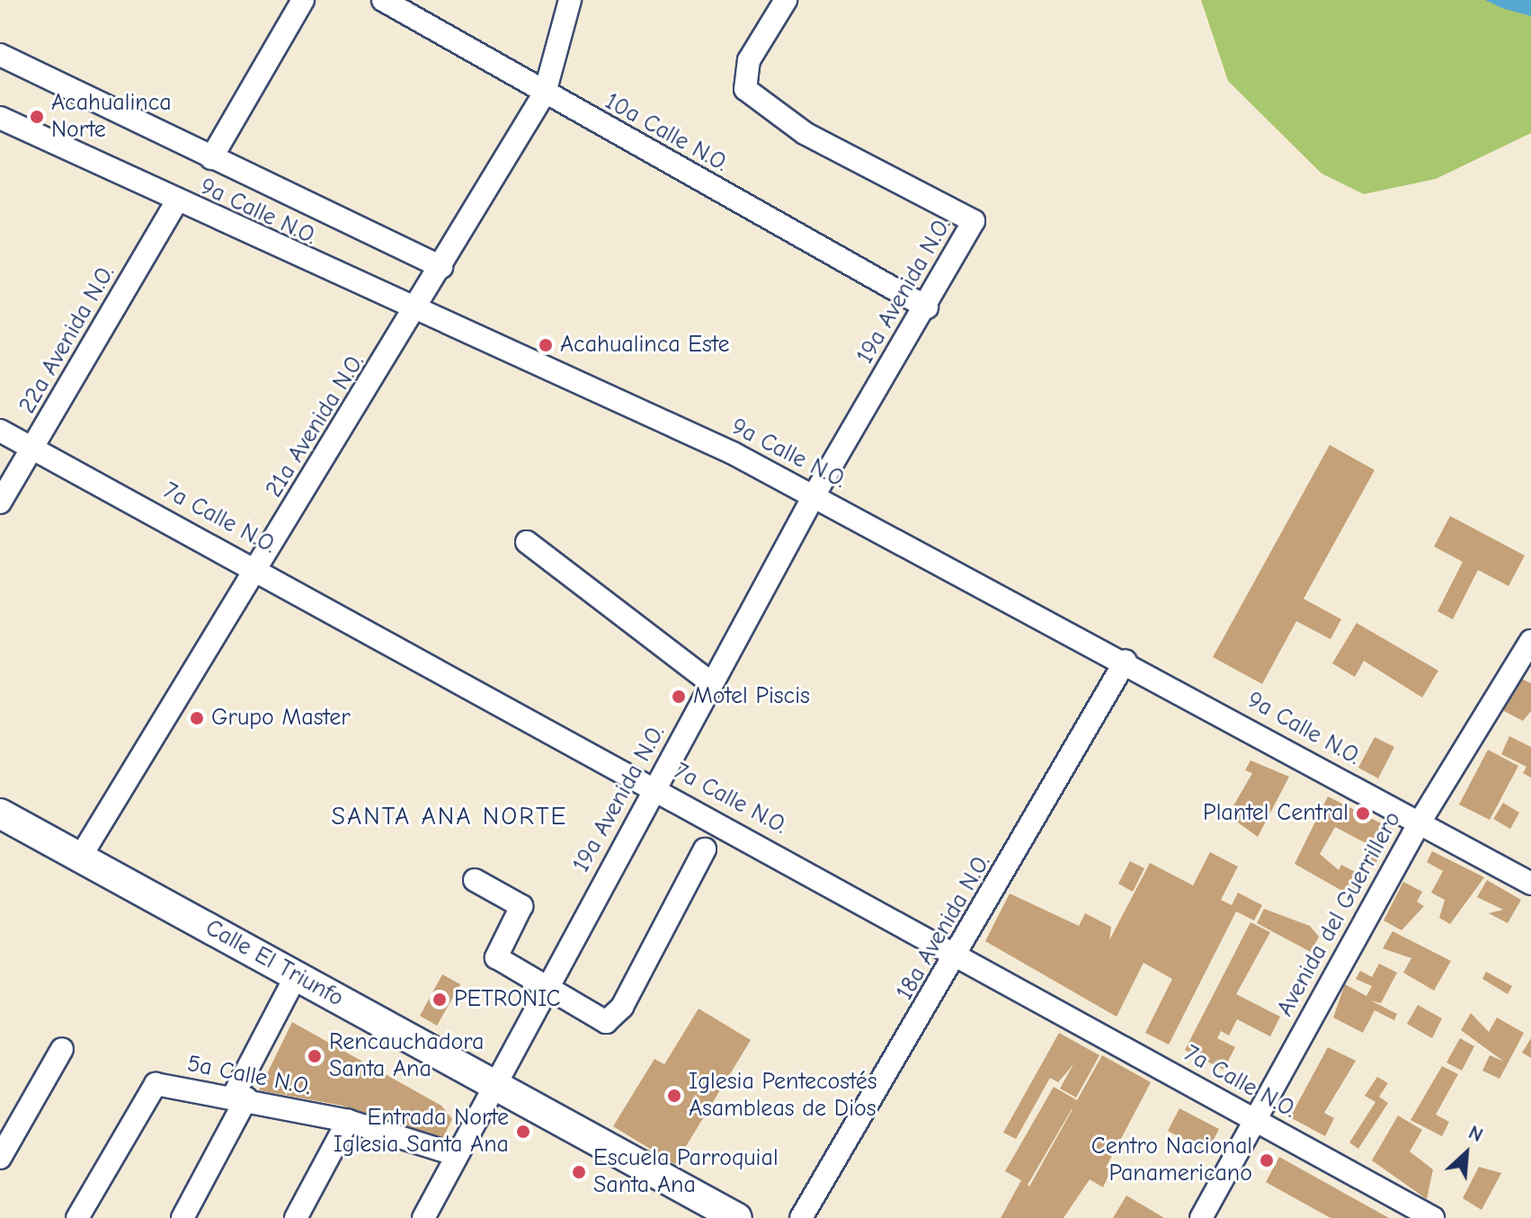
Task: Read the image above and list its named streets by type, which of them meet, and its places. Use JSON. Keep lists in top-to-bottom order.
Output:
{
  "streets": {
    "main road": ["Calle El Triunfo"],
    "street": [
      "10a Calle N.O.",
      "9a Calle N.O.",
      "19a Avenida N.O.",
      "22a Avenida N.O.",
      "21a Avenida N.O.",
      "7a Calle N.O.",
      "Avenida del Guerrillero",
      "18a Avenida N.O.",
      "5a Calle N.O."
    ]
  },
  "crossings": [
    ["10a Calle N.O.", "19a Avenida N.O."],
    ["10a Calle N.O.", "21a Avenida N.O."],
    ["9a Calle N.O.", "19a Avenida N.O."],
    ["9a Calle N.O.", "22a Avenida N.O."],
    ["9a Calle N.O.", "21a Avenida N.O."],
    ["9a Calle N.O.", "Avenida del Guerrillero"],
    ["9a Calle N.O.", "18a Avenida N.O."],
    ["19a Avenida N.O.", "7a Calle N.O."],
    ["19a Avenida N.O.", "Calle El Triunfo"],
    ["19a Avenida N.O.", "5a Calle N.O."],
    ["22a Avenida N.O.", "7a Calle N.O."],
    ["21a Avenida N.O.", "7a Calle N.O."],
    ["21a Avenida N.O.", "Calle El Triunfo"],
    ["7a Calle N.O.", "Avenida del Guerrillero"],
    ["7a Calle N.O.", "18a Avenida N.O."]
  ],
  "districts": ["SANTA ANA NORTE"],
  "places": [
    "Acahualinca Norte",
    "Acahualinca Este",
    "Motel Piscis",
    "Grupo Master",
    "Plantel Central",
    "PETRONIC",
    "Rencauchadora Santa Ana",
    "Iglesia Pentecostés Asambleas de Dios",
    "Entrada Norte Iglesia Santa Ana",
    "Centro Nacional Panamericano",
    "Escuela Parroquial Santa Ana"
  ],
  "north": "top right"
}
